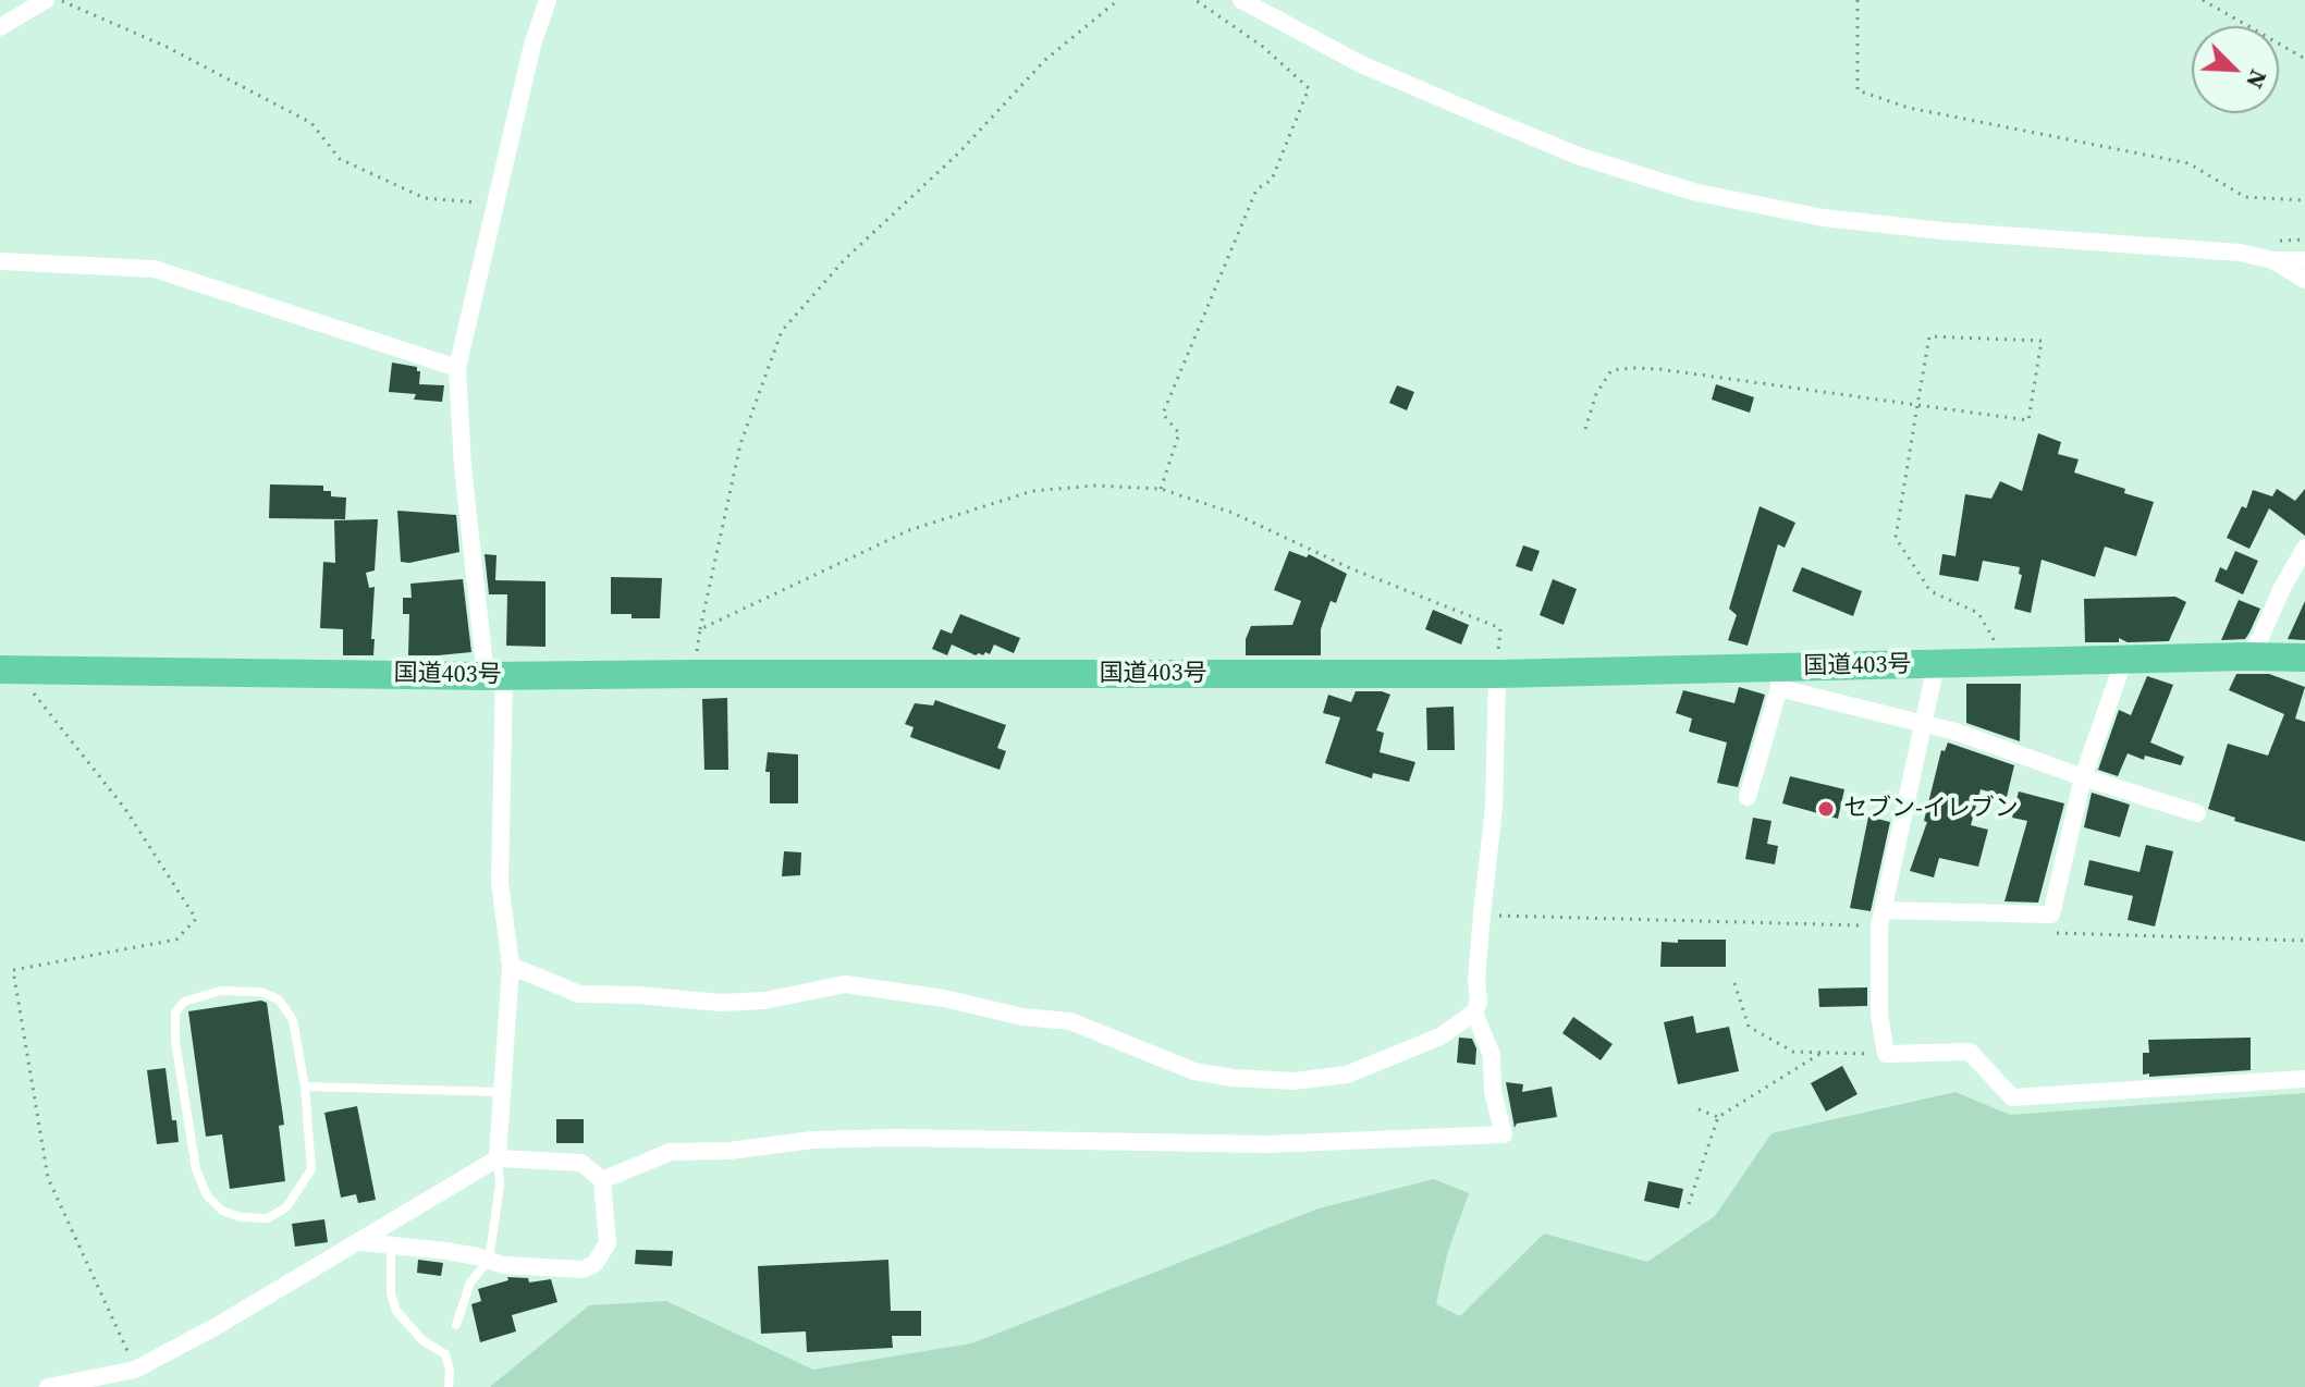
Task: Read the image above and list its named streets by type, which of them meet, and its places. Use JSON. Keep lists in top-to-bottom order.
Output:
{
  "streets": {
    "highway": ["国道403号"]
  },
  "places": ["セブン-イレブン"],
  "north": "bottom right"
}
